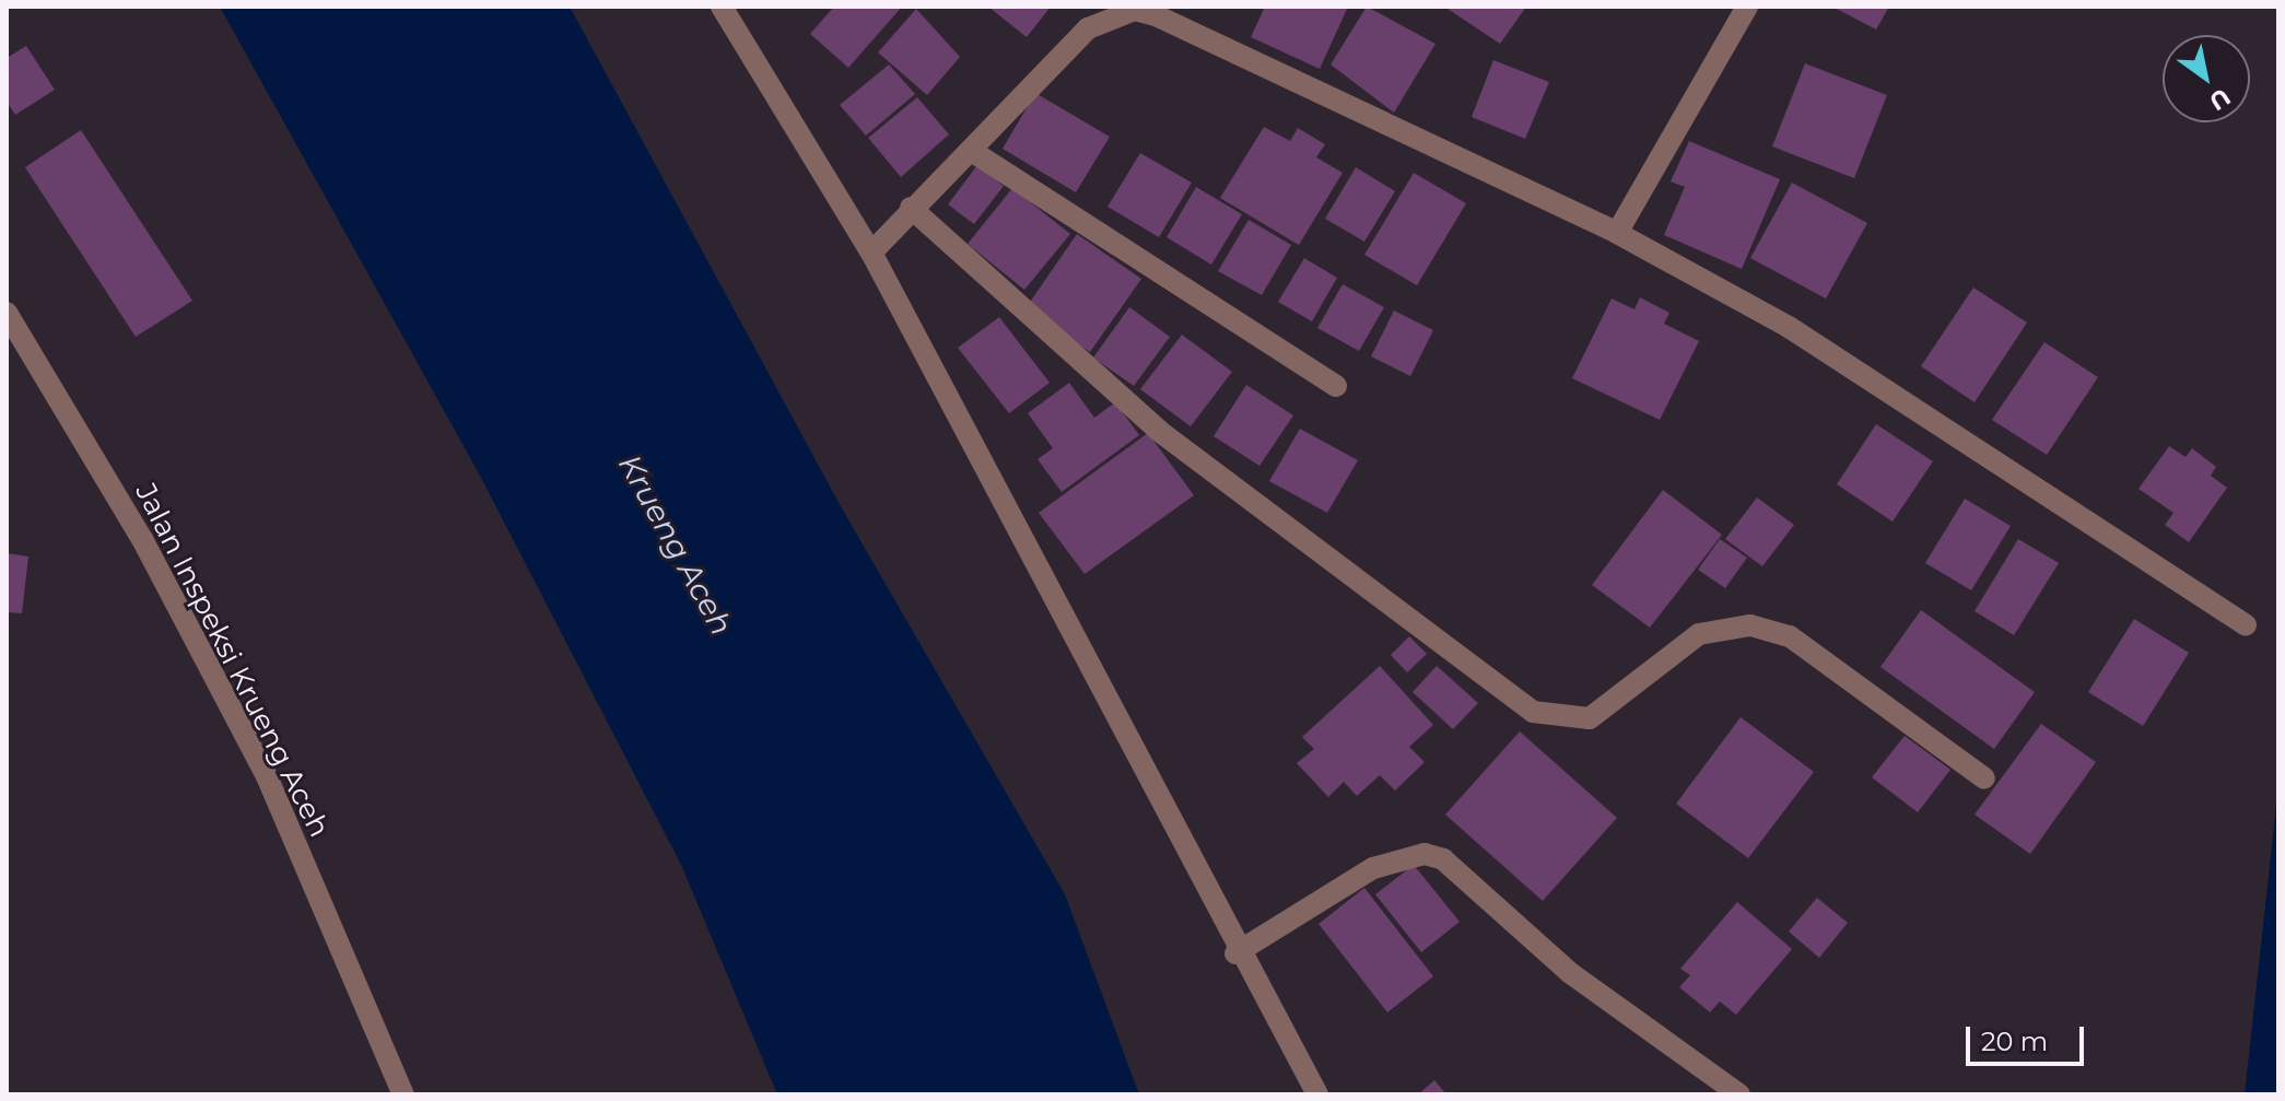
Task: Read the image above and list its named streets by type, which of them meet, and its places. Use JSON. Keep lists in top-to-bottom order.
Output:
{
  "streets": {
    "street": ["Jalan Inspeksi Krueng Aceh"]
  },
  "water": ["Krueng Aceh"],
  "scale_bar": "20 m",
  "north": "bottom right"
}
